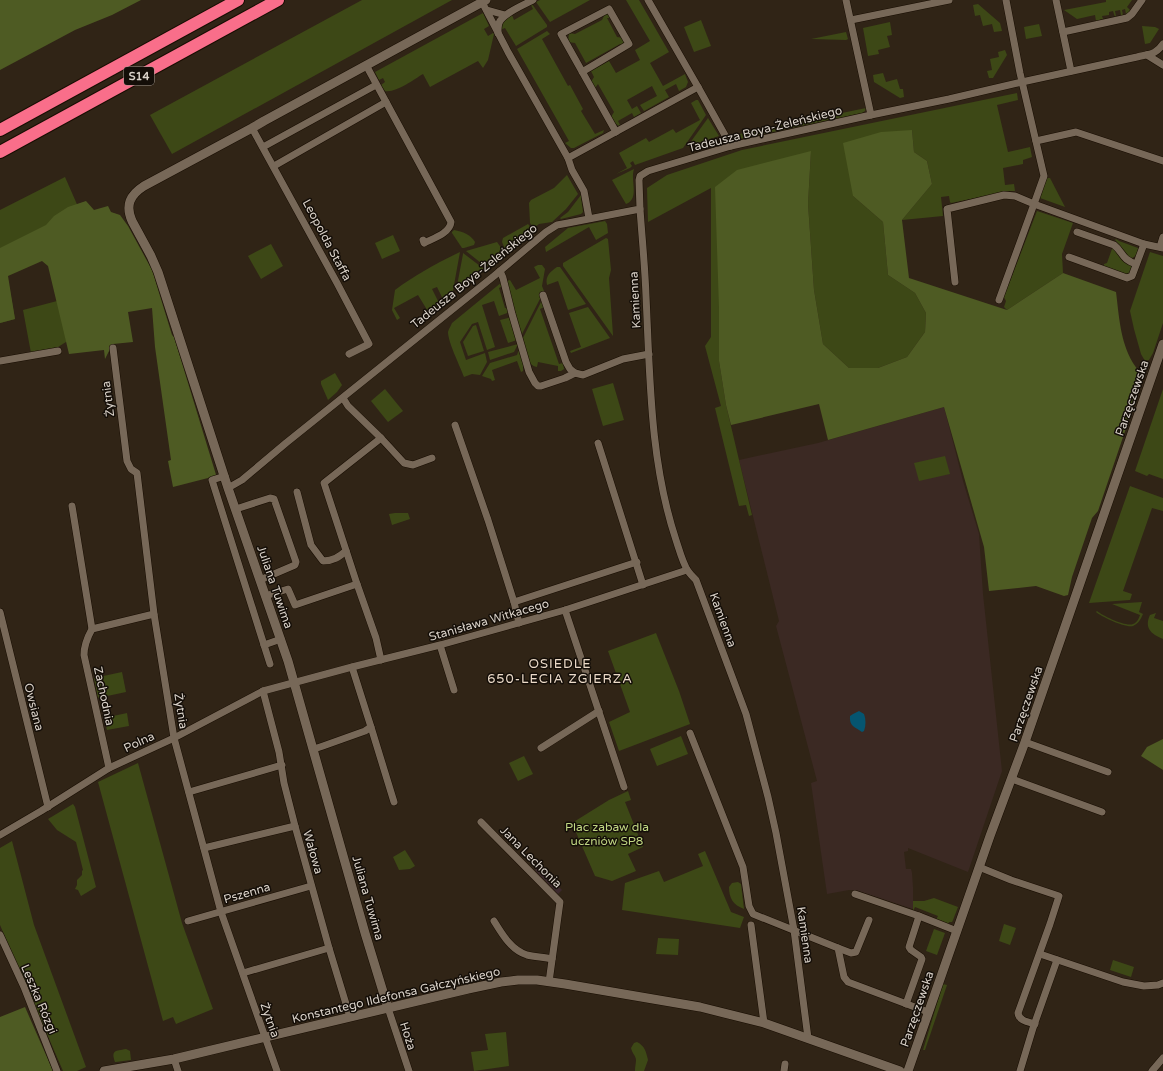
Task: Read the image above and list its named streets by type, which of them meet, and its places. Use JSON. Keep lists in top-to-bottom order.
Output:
{
  "streets": {
    "highway": ["S14"],
    "street": [
      "Tadeusza Boya-Żeleńskiego",
      "Leopolda Staffa",
      "Kamienna",
      "Parzęczewska",
      "Żytnia",
      "Juliana Tuwima",
      "Stanisława Witkacego",
      "Zachodnia",
      "Owsiana",
      "Polna",
      "Wałowa",
      "Jana Lechonia",
      "Pszenna",
      "Konstantego Ildefonsa Gałczyńskiego",
      "Leszka Rózgi",
      "Hoża"
    ]
  },
  "crossings": [
    ["Tadeusza Boya-Żeleńskiego", "Kamienna"],
    ["Tadeusza Boya-Żeleńskiego", "Juliana Tuwima"],
    ["Leopolda Staffa", "Juliana Tuwima"],
    ["Kamienna", "Stanisława Witkacego"],
    ["Kamienna", "Konstantego Ildefonsa Gałczyńskiego"],
    ["Żytnia", "Polna"],
    ["Żytnia", "Pszenna"],
    ["Żytnia", "Konstantego Ildefonsa Gałczyńskiego"],
    ["Juliana Tuwima", "Stanisława Witkacego"],
    ["Juliana Tuwima", "Polna"],
    ["Juliana Tuwima", "Konstantego Ildefonsa Gałczyńskiego"],
    ["Juliana Tuwima", "Hoża"],
    ["Stanisława Witkacego", "Polna"],
    ["Zachodnia", "Polna"],
    ["Owsiana", "Polna"],
    ["Polna", "Wałowa"],
    ["Wałowa", "Pszenna"],
    ["Wałowa", "Konstantego Ildefonsa Gałczyńskiego"],
    ["Jana Lechonia", "Konstantego Ildefonsa Gałczyńskiego"],
    ["Konstantego Ildefonsa Gałczyńskiego", "Hoża"]
  ],
  "districts": ["OSIEDLE 650-LECIA ZGIERZA"],
  "parks": ["Plac zabaw dla uczniów SP8"]
}
